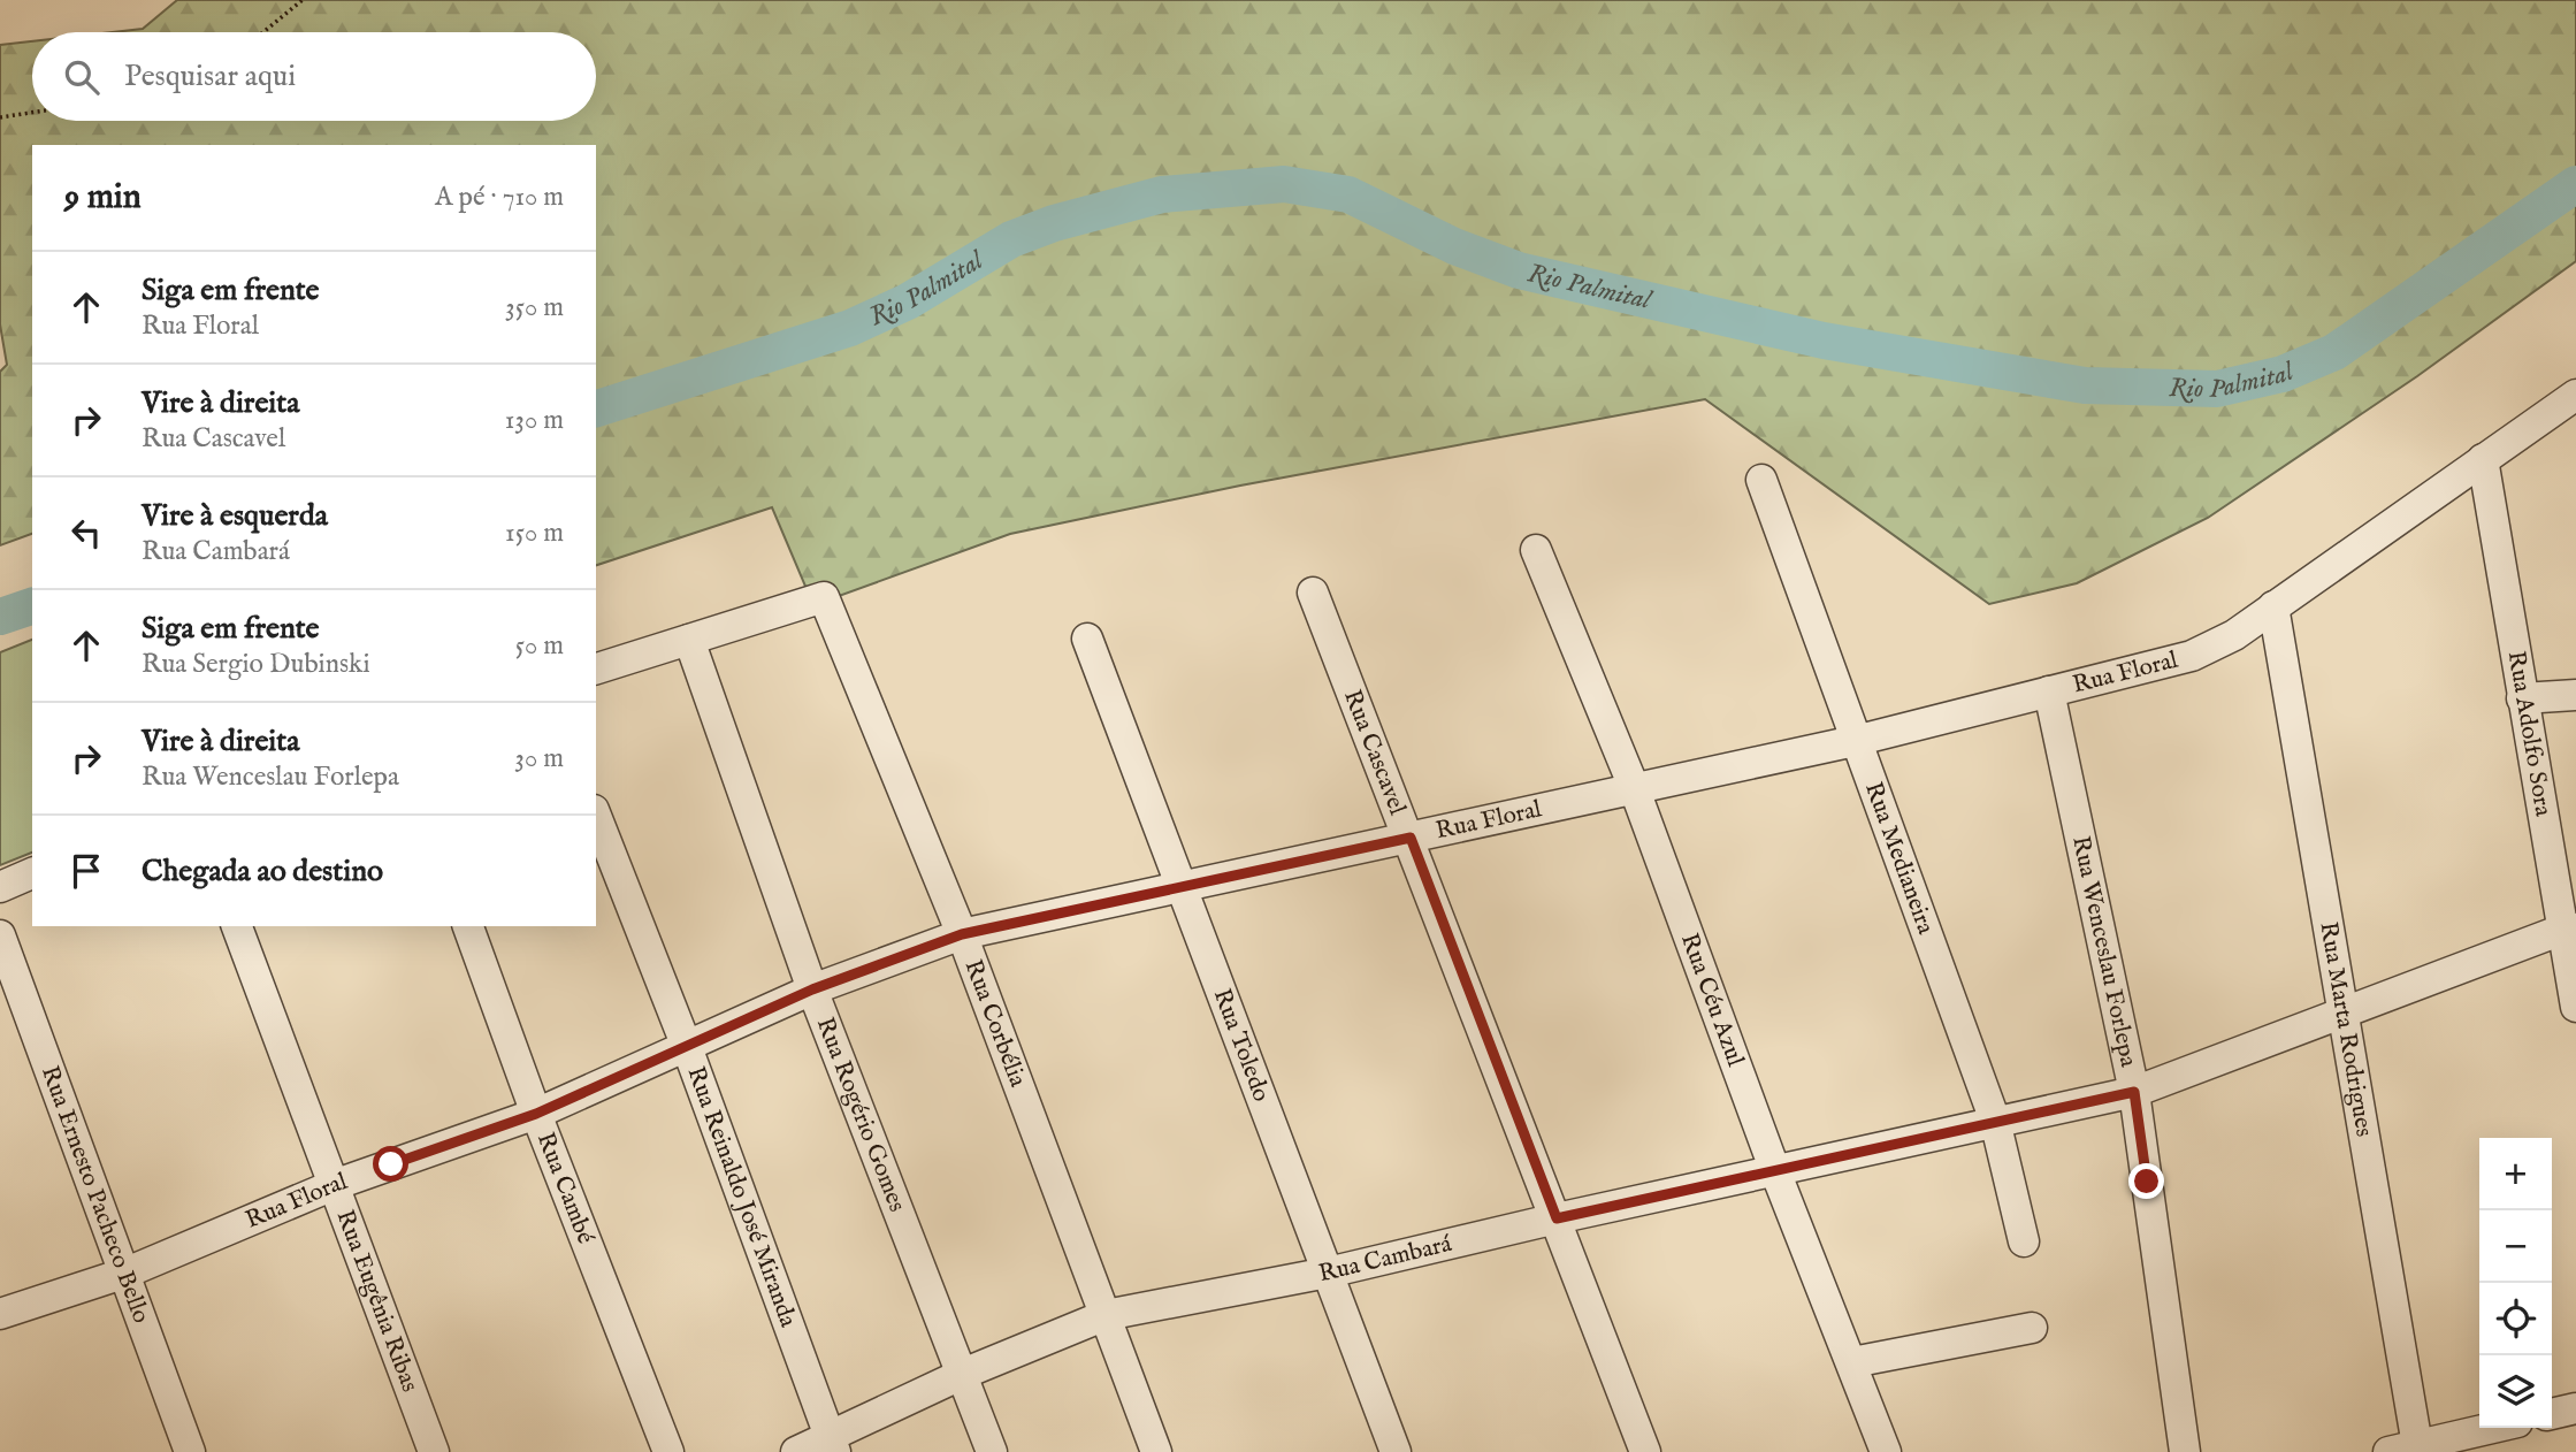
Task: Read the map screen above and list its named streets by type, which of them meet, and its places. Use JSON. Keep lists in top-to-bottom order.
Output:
{
  "streets": {
    "street": [
      "Rua Floral",
      "Rua Adolfo Sora",
      "Rua Cascavel",
      "Rua Medianeira",
      "Rua Wenceslau Forlepa",
      "Rua Céu Azul",
      "Rua Corbélia",
      "Rua Marta Rodrigues",
      "Rua Toledo",
      "Rua Rogério Gomes",
      "Rua Cambé",
      "Rua Ernesto Pacheco Bello",
      "Rua Reinaldo José Miranda",
      "Rua Cambará",
      "Rua Eugênia Ribas"
    ]
  },
  "crossings": [
    ["Rua Floral", "Rua Adolfo Sora"],
    ["Rua Floral", "Rua Cascavel"],
    ["Rua Floral", "Rua Medianeira"],
    ["Rua Floral", "Rua Wenceslau Forlepa"],
    ["Rua Floral", "Rua Céu Azul"],
    ["Rua Floral", "Rua Corbélia"],
    ["Rua Floral", "Rua Marta Rodrigues"],
    ["Rua Floral", "Rua Toledo"],
    ["Rua Floral", "Rua Rogério Gomes"],
    ["Rua Floral", "Rua Cambé"],
    ["Rua Floral", "Rua Ernesto Pacheco Bello"],
    ["Rua Floral", "Rua Reinaldo José Miranda"],
    ["Rua Floral", "Rua Eugênia Ribas"],
    ["Rua Adolfo Sora", "Rua Cambará"],
    ["Rua Cascavel", "Rua Cambará"],
    ["Rua Medianeira", "Rua Cambará"],
    ["Rua Wenceslau Forlepa", "Rua Cambará"],
    ["Rua Céu Azul", "Rua Cambará"],
    ["Rua Corbélia", "Rua Rogério Gomes"],
    ["Rua Corbélia", "Rua Cambará"],
    ["Rua Marta Rodrigues", "Rua Cambará"],
    ["Rua Toledo", "Rua Cambará"],
    ["Rua Rogério Gomes", "Rua Cambará"],
    ["Rua Reinaldo José Miranda", "Rua Cambará"]
  ],
  "water": ["Rio Palmital"],
  "page": {
    "search": "Pesquisar aqui",
    "heading": ["9 min", "A pé · 710 m"],
    "list": [
      ["Siga em frente", "Rua Floral", "350 m"],
      ["Vire à direita", "Rua Cascavel", "130 m"],
      ["Vire à esquerda", "Rua Cambará", "150 m"],
      ["Siga em frente", "Rua Sergio Dubinski", "50 m"],
      ["Vire à direita", "Rua Wenceslau Forlepa", "30 m"],
      "Chegada ao destino"
    ],
    "map_buttons": ["+", "−"]
  }
}
